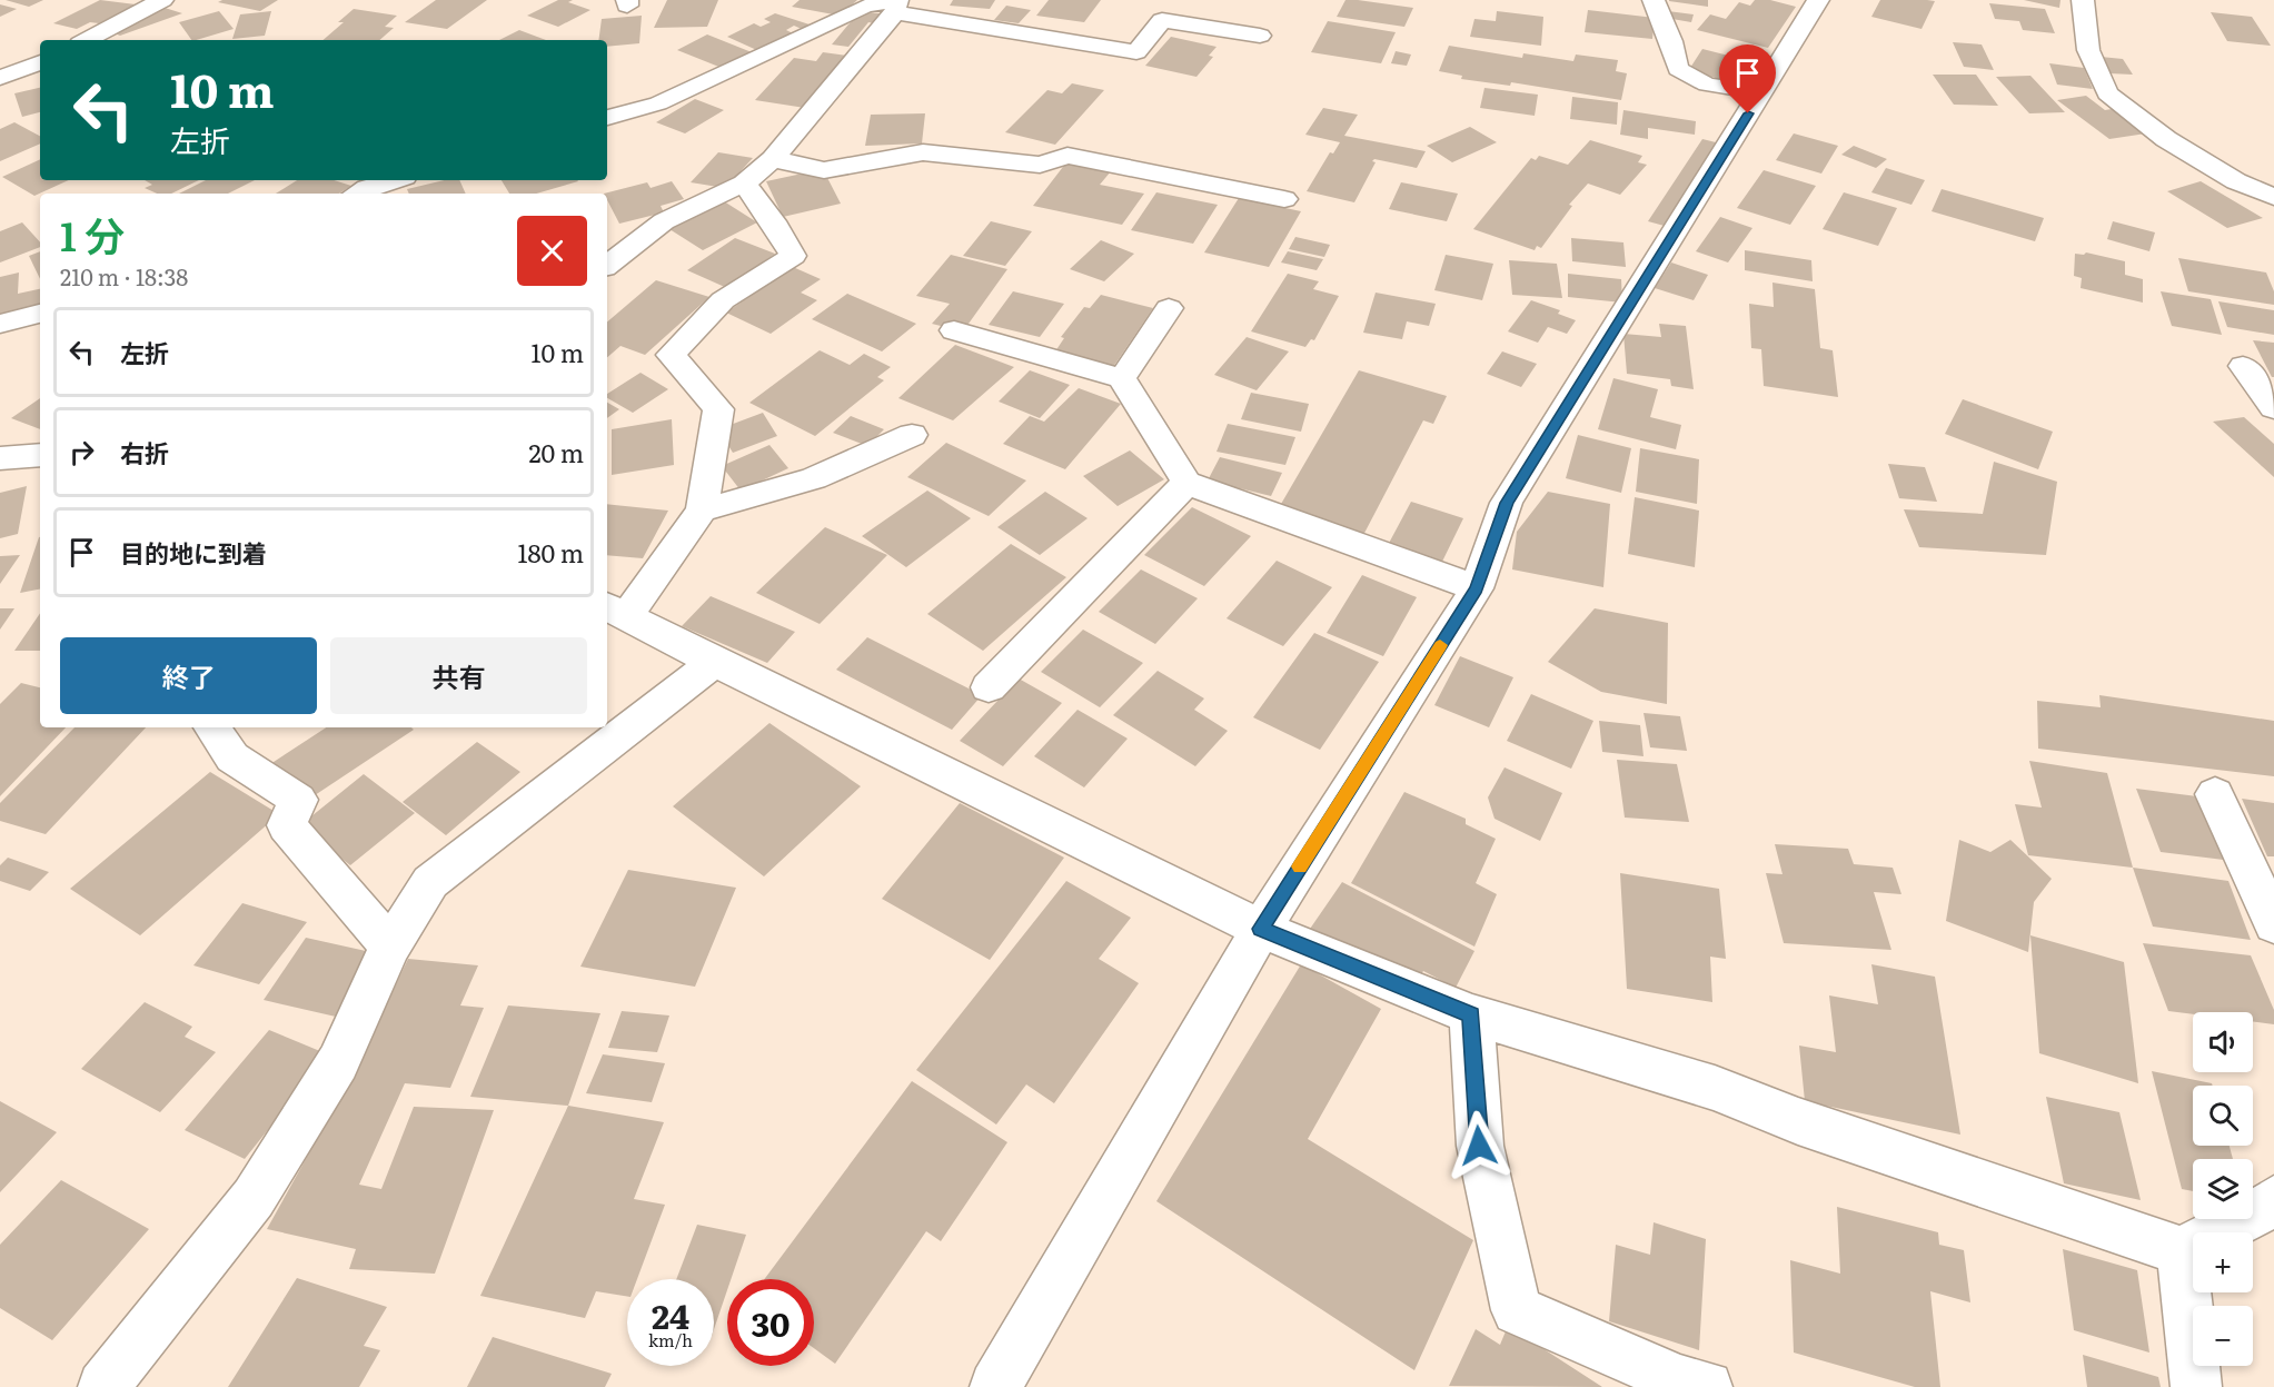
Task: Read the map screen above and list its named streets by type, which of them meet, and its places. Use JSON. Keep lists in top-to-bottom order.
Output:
{
  "page": {
    "turn": ["10 m", "左折"],
    "heading": ["1 分", "210 m · 18:38"],
    "list": [
      {
        "name": "左折",
        "value": "10 m"
      },
      {
        "name": "右折",
        "value": "20 m"
      },
      {
        "name": "目的地に到着",
        "value": "180 m"
      }
    ],
    "buttons": ["終了", "共有"],
    "map_buttons": ["+", "−"],
    "speed": "24 km/h",
    "limit": "30"
  }
}
